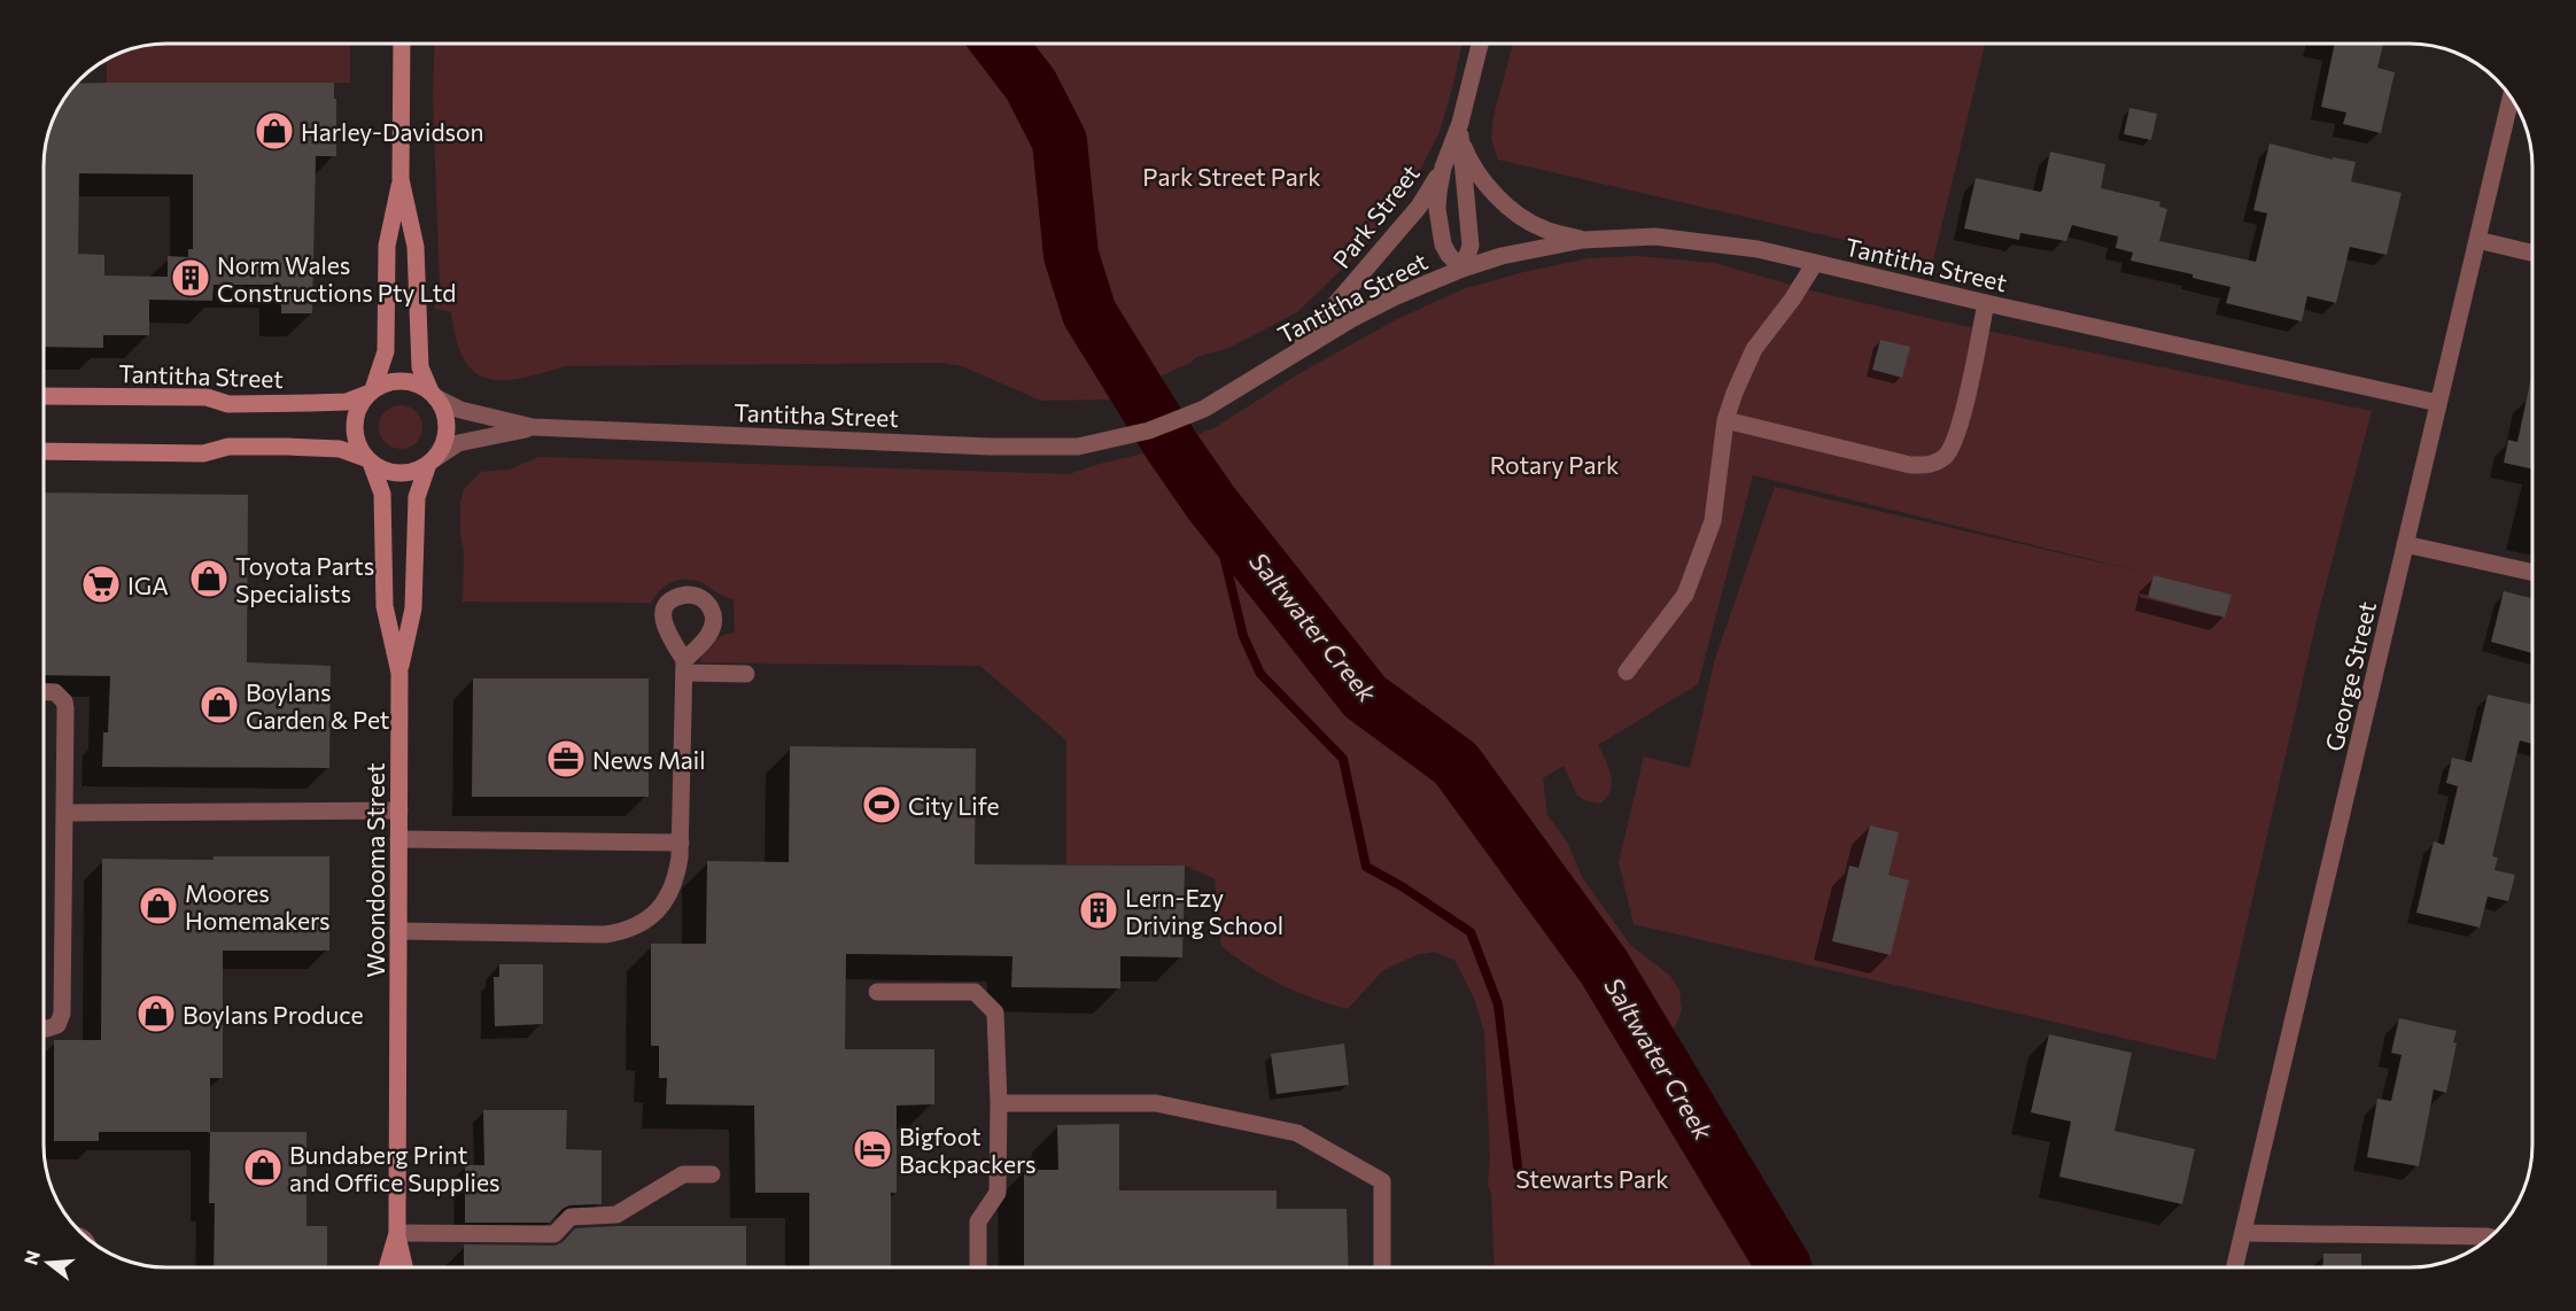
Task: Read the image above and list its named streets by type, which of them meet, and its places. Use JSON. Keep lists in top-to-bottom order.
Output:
{
  "streets": {
    "street": [
      "Park Street",
      "Tantitha Street",
      "George Street",
      "Woondooma Street"
    ]
  },
  "crossings": [
    ["Park Street", "Tantitha Street"],
    ["Tantitha Street", "George Street"],
    ["Tantitha Street", "Woondooma Street"]
  ],
  "water": ["Saltwater Creek"],
  "parks": ["Park Street Park", "Rotary Park", "Stewarts Park"],
  "places": {
    "shop": [
      "Harley-Davidson",
      "Toyota Parts Specialists",
      "Boylans Garden & Pet",
      "Moores Homemakers",
      "Boylans Produce",
      "Bundaberg Print and Office Supplies"
    ],
    "building": ["Norm Wales Constructions Pty Ltd", "Lern-Ezy Driving School"],
    "supermarket": ["IGA"],
    "office": ["News Mail"],
    "sports": ["City Life"],
    "hotel": ["Bigfoot Backpackers"]
  },
  "north": "left"
}
